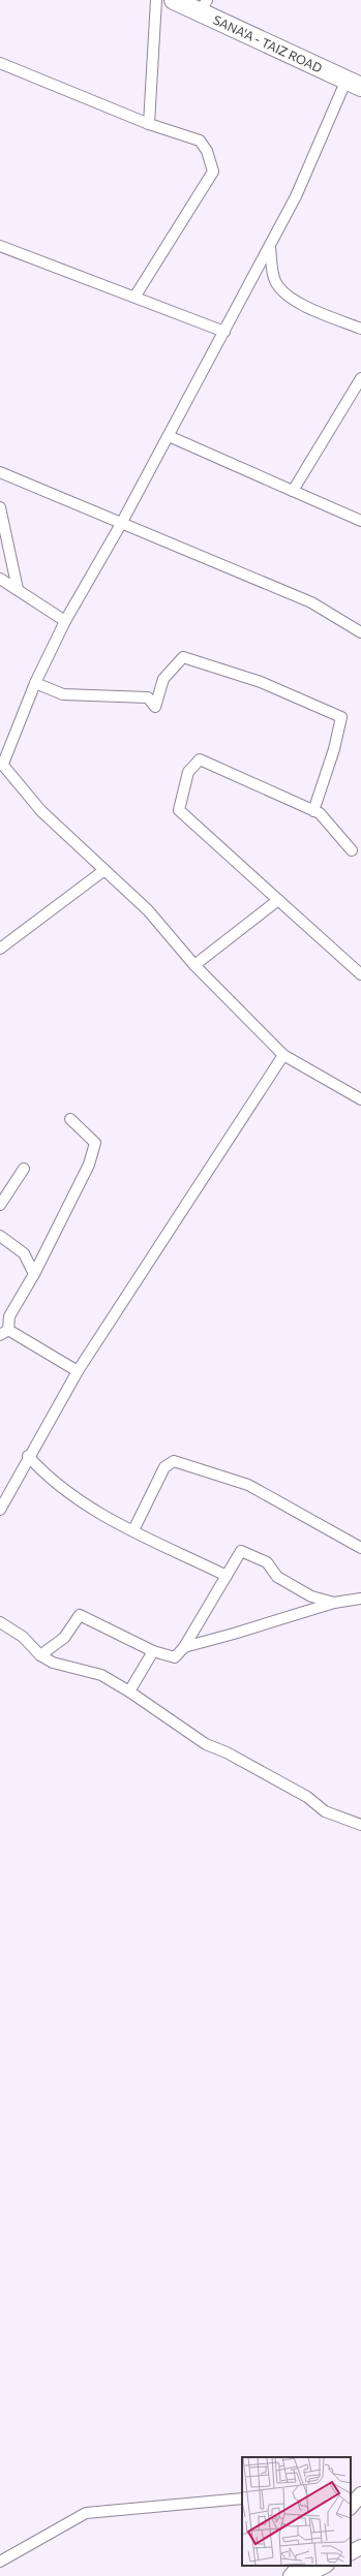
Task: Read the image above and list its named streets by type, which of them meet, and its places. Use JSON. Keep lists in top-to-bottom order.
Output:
{
  "streets": {
    "highway": ["SANA'A - TAIZ ROAD"]
  }
}
